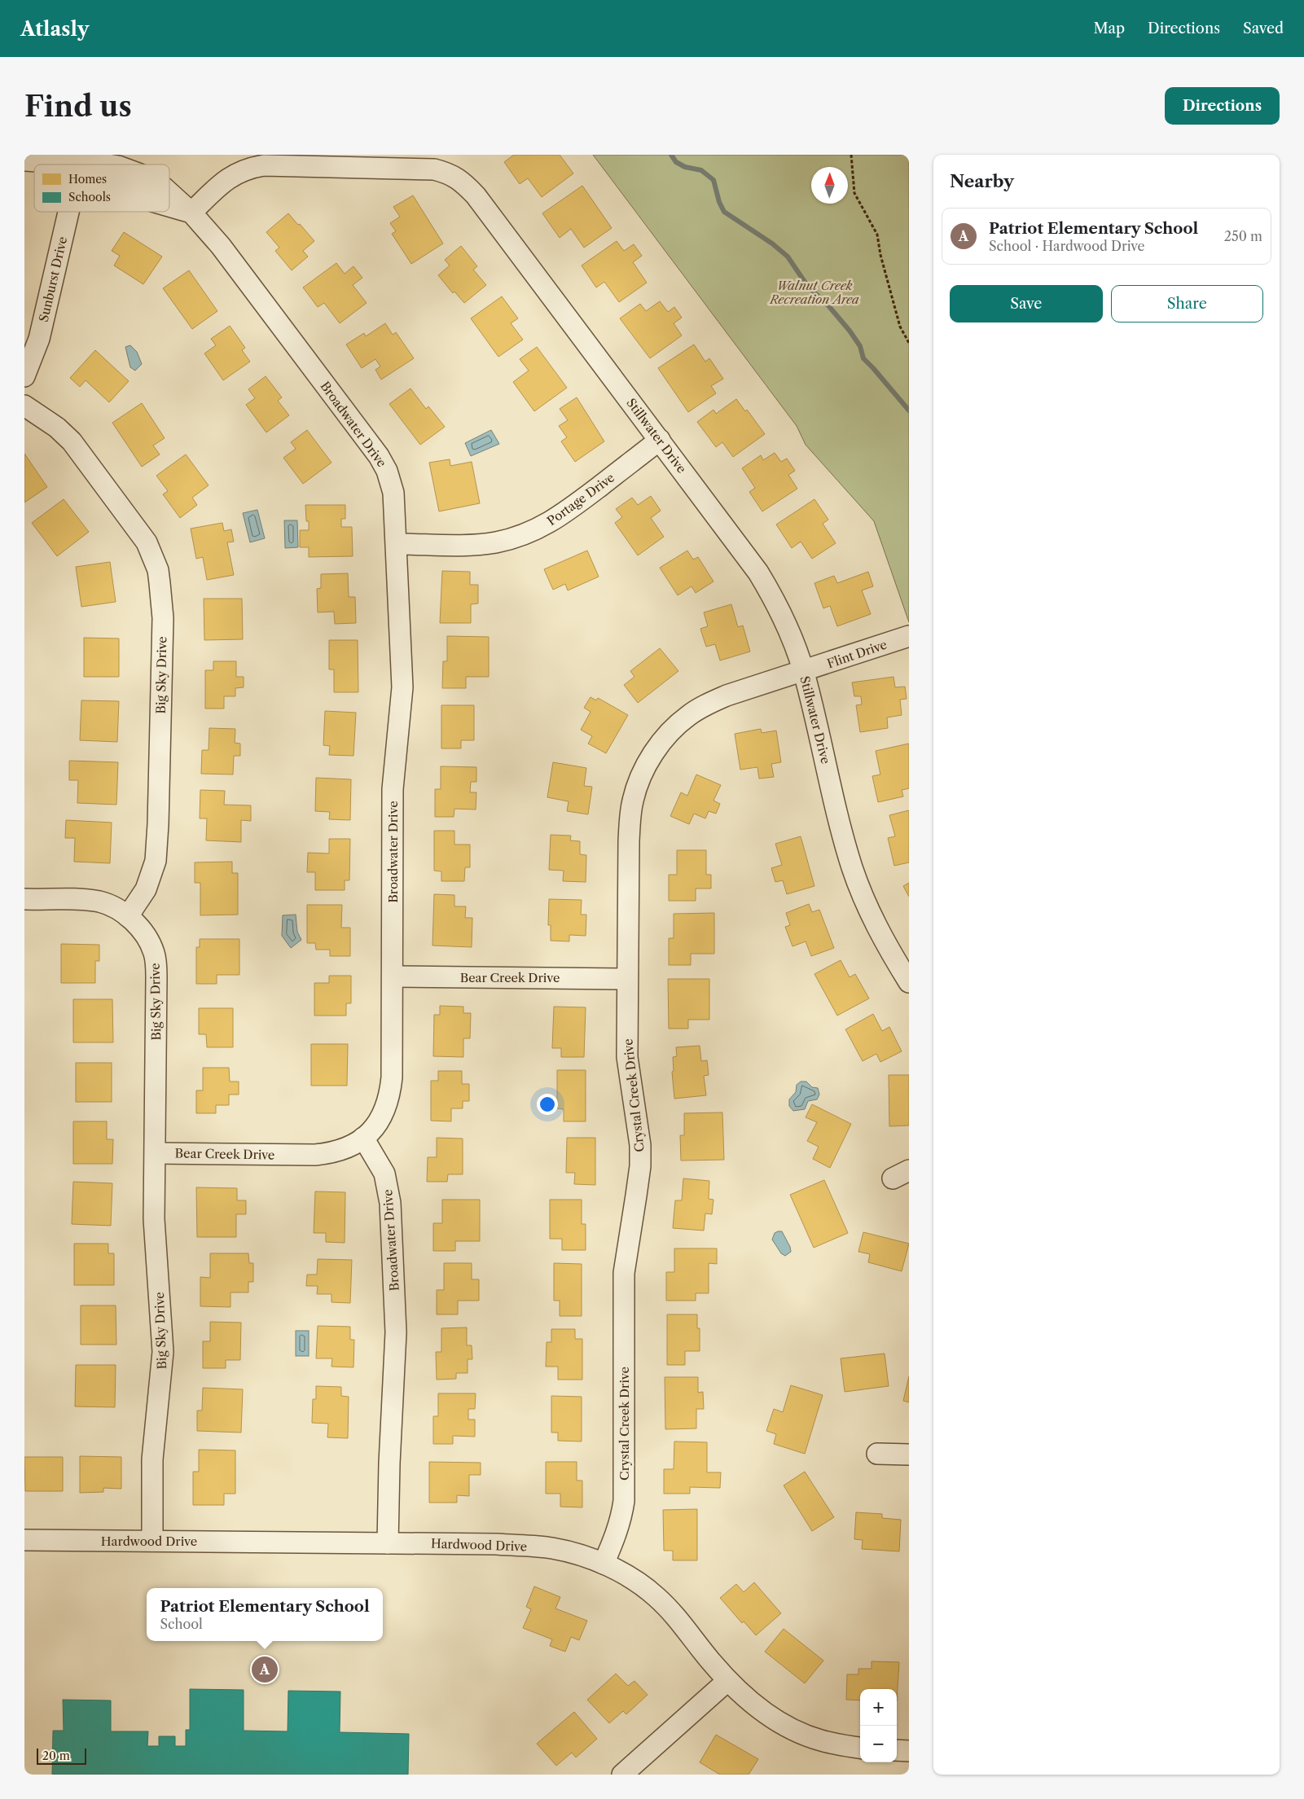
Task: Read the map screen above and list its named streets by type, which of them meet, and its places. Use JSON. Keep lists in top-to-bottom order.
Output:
{
  "streets": {
    "street": [
      "Sunburst Drive",
      "Broadwater Drive",
      "Stillwater Drive",
      "Portage Drive",
      "Flint Drive",
      "Big Sky Drive",
      "Bear Creek Drive",
      "Crystal Creek Drive",
      "Hardwood Drive"
    ]
  },
  "crossings": [
    ["Broadwater Drive", "Stillwater Drive"],
    ["Broadwater Drive", "Portage Drive"],
    ["Broadwater Drive", "Bear Creek Drive"],
    ["Broadwater Drive", "Hardwood Drive"],
    ["Stillwater Drive", "Portage Drive"],
    ["Stillwater Drive", "Flint Drive"],
    ["Stillwater Drive", "Crystal Creek Drive"],
    ["Flint Drive", "Crystal Creek Drive"],
    ["Big Sky Drive", "Bear Creek Drive"],
    ["Big Sky Drive", "Hardwood Drive"],
    ["Bear Creek Drive", "Crystal Creek Drive"],
    ["Crystal Creek Drive", "Hardwood Drive"]
  ],
  "parks": ["Walnut Creek Recreation Area"],
  "legend": ["Homes", "Schools"],
  "scale_bar": "20 m",
  "north": "top",
  "page": {
    "header": "Atlasly",
    "nav": ["Map", "Directions", "Saved"],
    "buttons": [
      "Directions",
      ["Save", "Share"]
    ],
    "title": "Find us",
    "heading": "Nearby",
    "list": [
      {
        "mark": "A",
        "name": "Patriot Elementary School",
        "note": "School · Hardwood Drive",
        "value": "250 m"
      }
    ],
    "popup": ["Patriot Elementary School", "School"],
    "pins": "A",
    "map_buttons": ["+", "−"],
    "scale": "20 m"
  }
}
